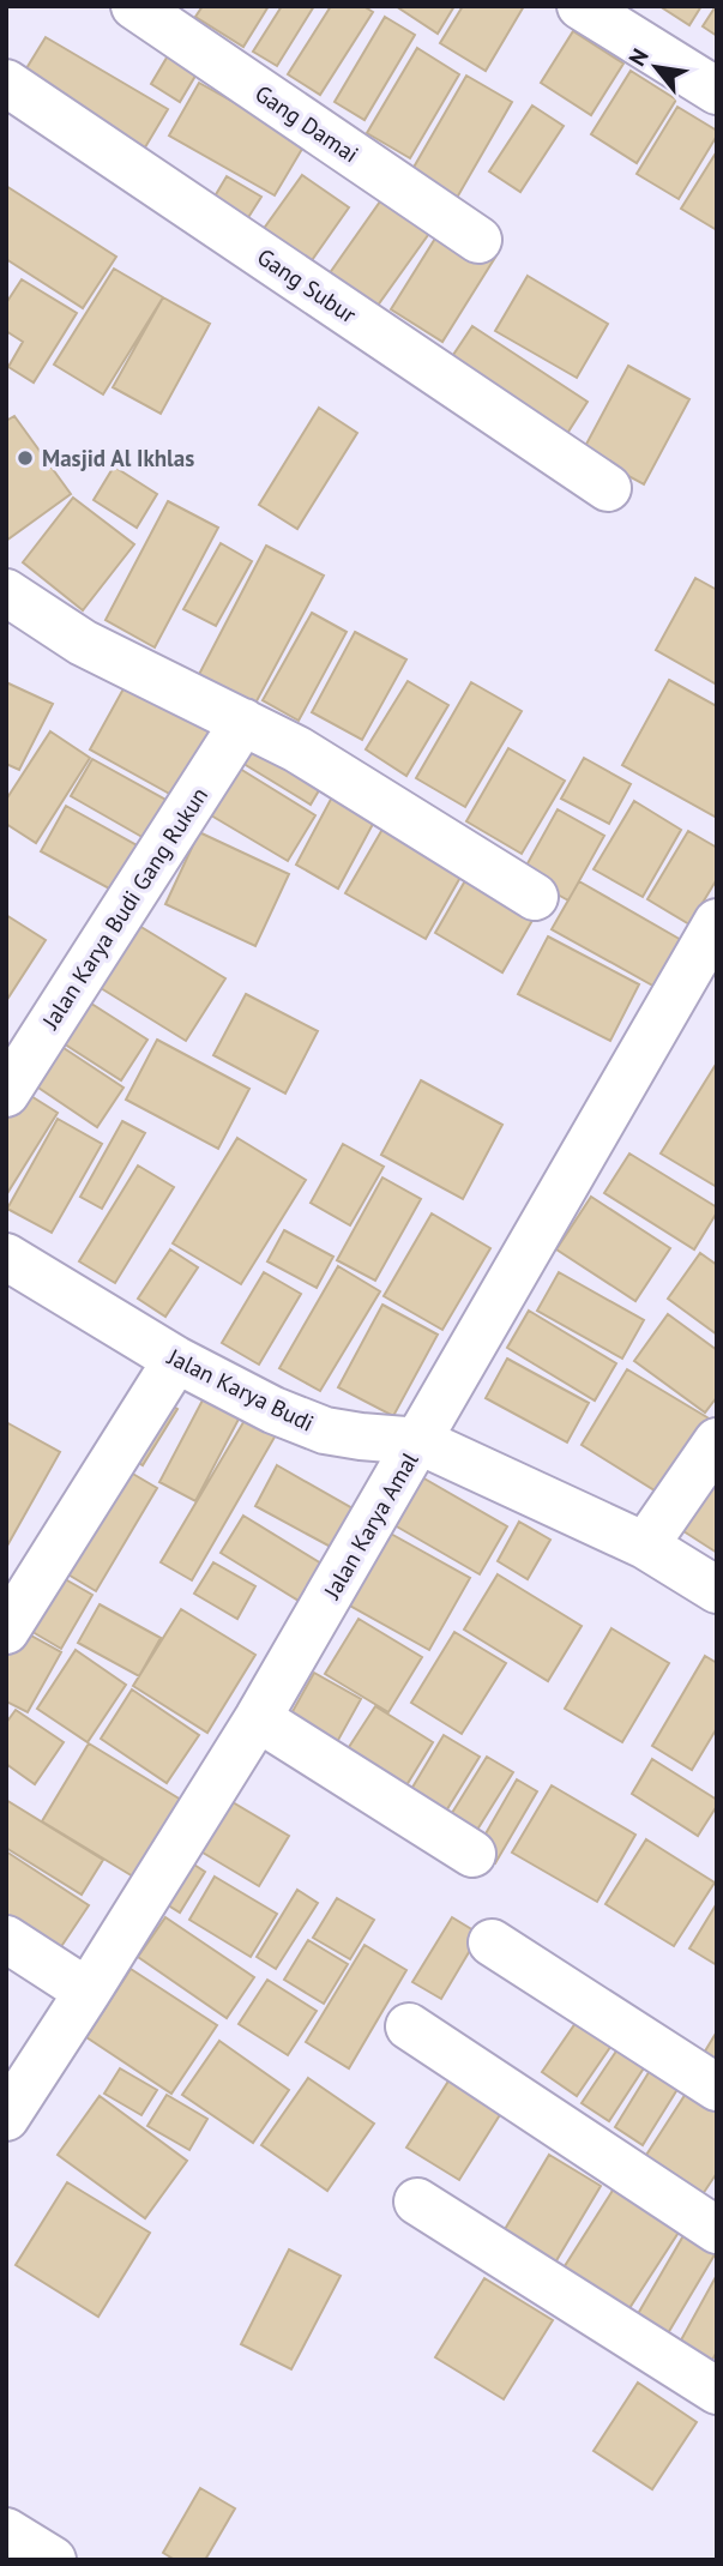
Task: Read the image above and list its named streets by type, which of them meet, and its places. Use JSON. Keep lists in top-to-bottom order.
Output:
{
  "streets": {
    "street": [
      "Gang Damai",
      "Gang Subur",
      "Jalan Karya Budi Gang Rukun",
      "Jalan Karya Budi",
      "Jalan Karya Amal"
    ]
  },
  "crossings": [
    ["Jalan Karya Budi", "Jalan Karya Amal"]
  ],
  "places": ["Masjid Al Ikhlas"],
  "north": "top left"
}
